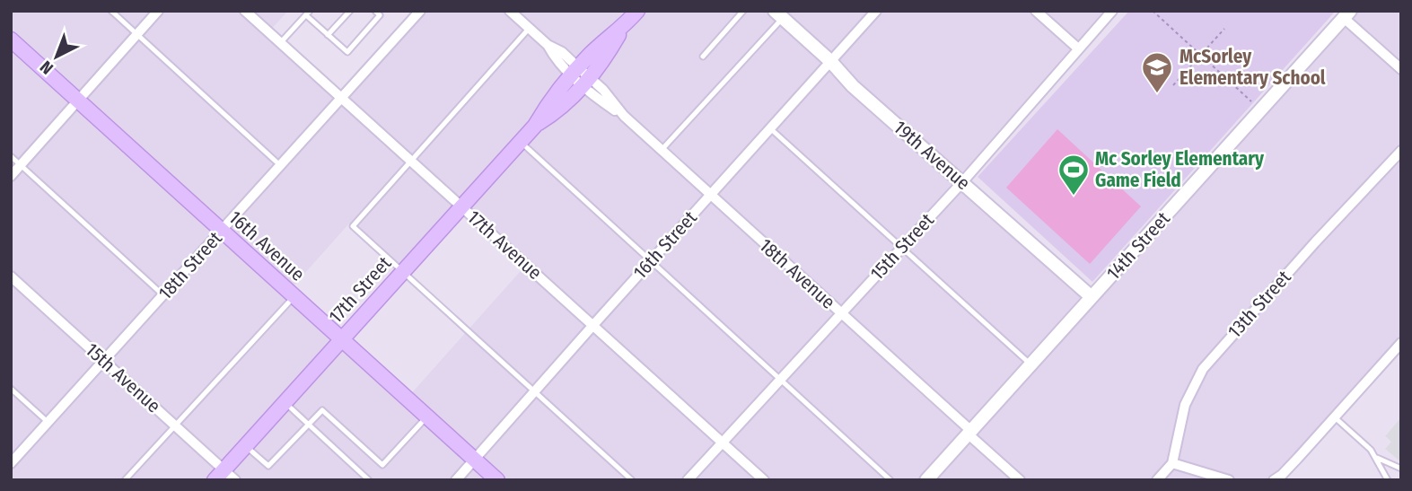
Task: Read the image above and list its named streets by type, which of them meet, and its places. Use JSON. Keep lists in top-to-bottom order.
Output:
{
  "streets": {
    "main road": ["16th Avenue", "17th Street"],
    "street": [
      "19th Avenue",
      "17th Avenue",
      "16th Street",
      "14th Street",
      "15th Street",
      "18th Street",
      "18th Avenue",
      "13th Street",
      "15th Avenue"
    ]
  },
  "crossings": [
    ["19th Avenue", "16th Street"],
    ["19th Avenue", "14th Street"],
    ["19th Avenue", "15th Street"],
    ["17th Avenue", "16th Street"],
    ["17th Avenue", "15th Street"],
    ["17th Avenue", "18th Street"],
    ["17th Avenue", "17th Street"],
    ["16th Street", "16th Avenue"],
    ["16th Street", "18th Avenue"],
    ["16th Avenue", "18th Street"],
    ["16th Avenue", "17th Street"],
    ["14th Street", "18th Avenue"],
    ["15th Street", "18th Avenue"],
    ["18th Street", "15th Avenue"],
    ["18th Avenue", "17th Street"],
    ["17th Street", "15th Avenue"]
  ],
  "places": {
    "school or university": ["McSorley Elementary School"],
    "sports": ["Mc Sorley Elementary Game Field"]
  },
  "north": "bottom left"
}
